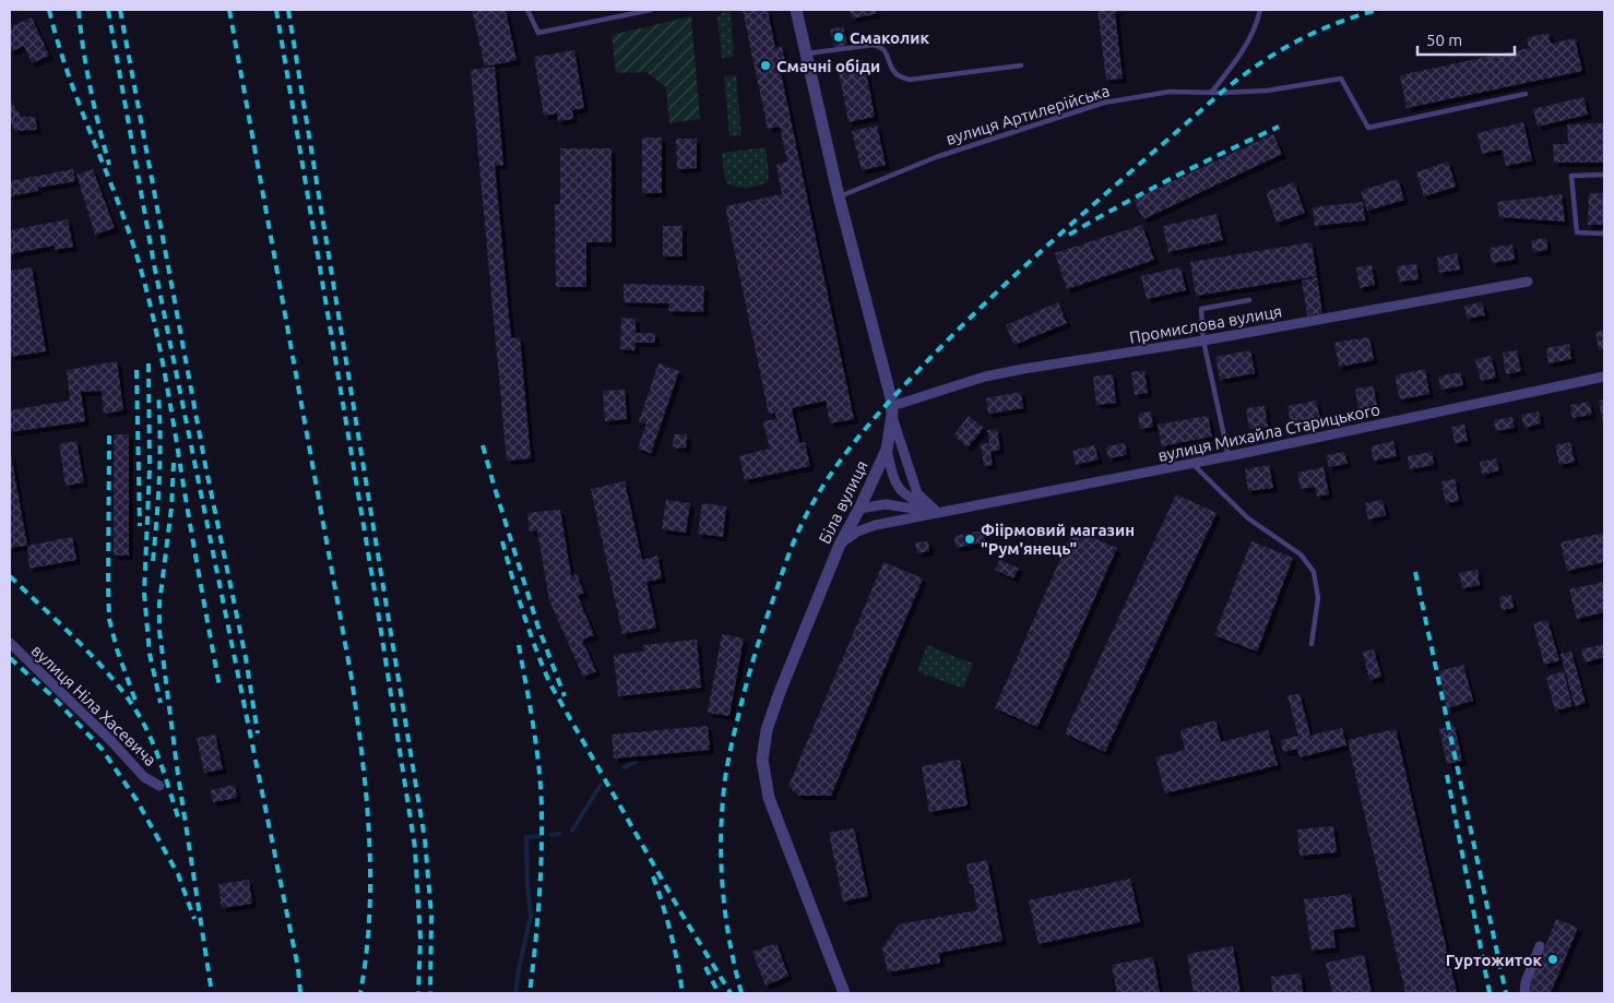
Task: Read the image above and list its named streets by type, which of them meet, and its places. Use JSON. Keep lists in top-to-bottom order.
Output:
{
  "streets": {
    "street": [
      "Промислова вулиця",
      "вулиця Михайла Старицького",
      "Біла вулиця",
      "вулиця Ніла Хасевича"
    ],
    "lane": ["вулиця Артилерійська"]
  },
  "crossings": [
    ["вулиця Артилерійська", "Біла вулиця"],
    ["Промислова вулиця", "Біла вулиця"],
    ["вулиця Михайла Старицького", "Біла вулиця"]
  ],
  "places": [
    "Смаколик",
    "Смачні обіди",
    "Фіірмовий магазин \"Рум'янець\"",
    "Гуртожиток"
  ],
  "scale_bar": "50 m"
}
